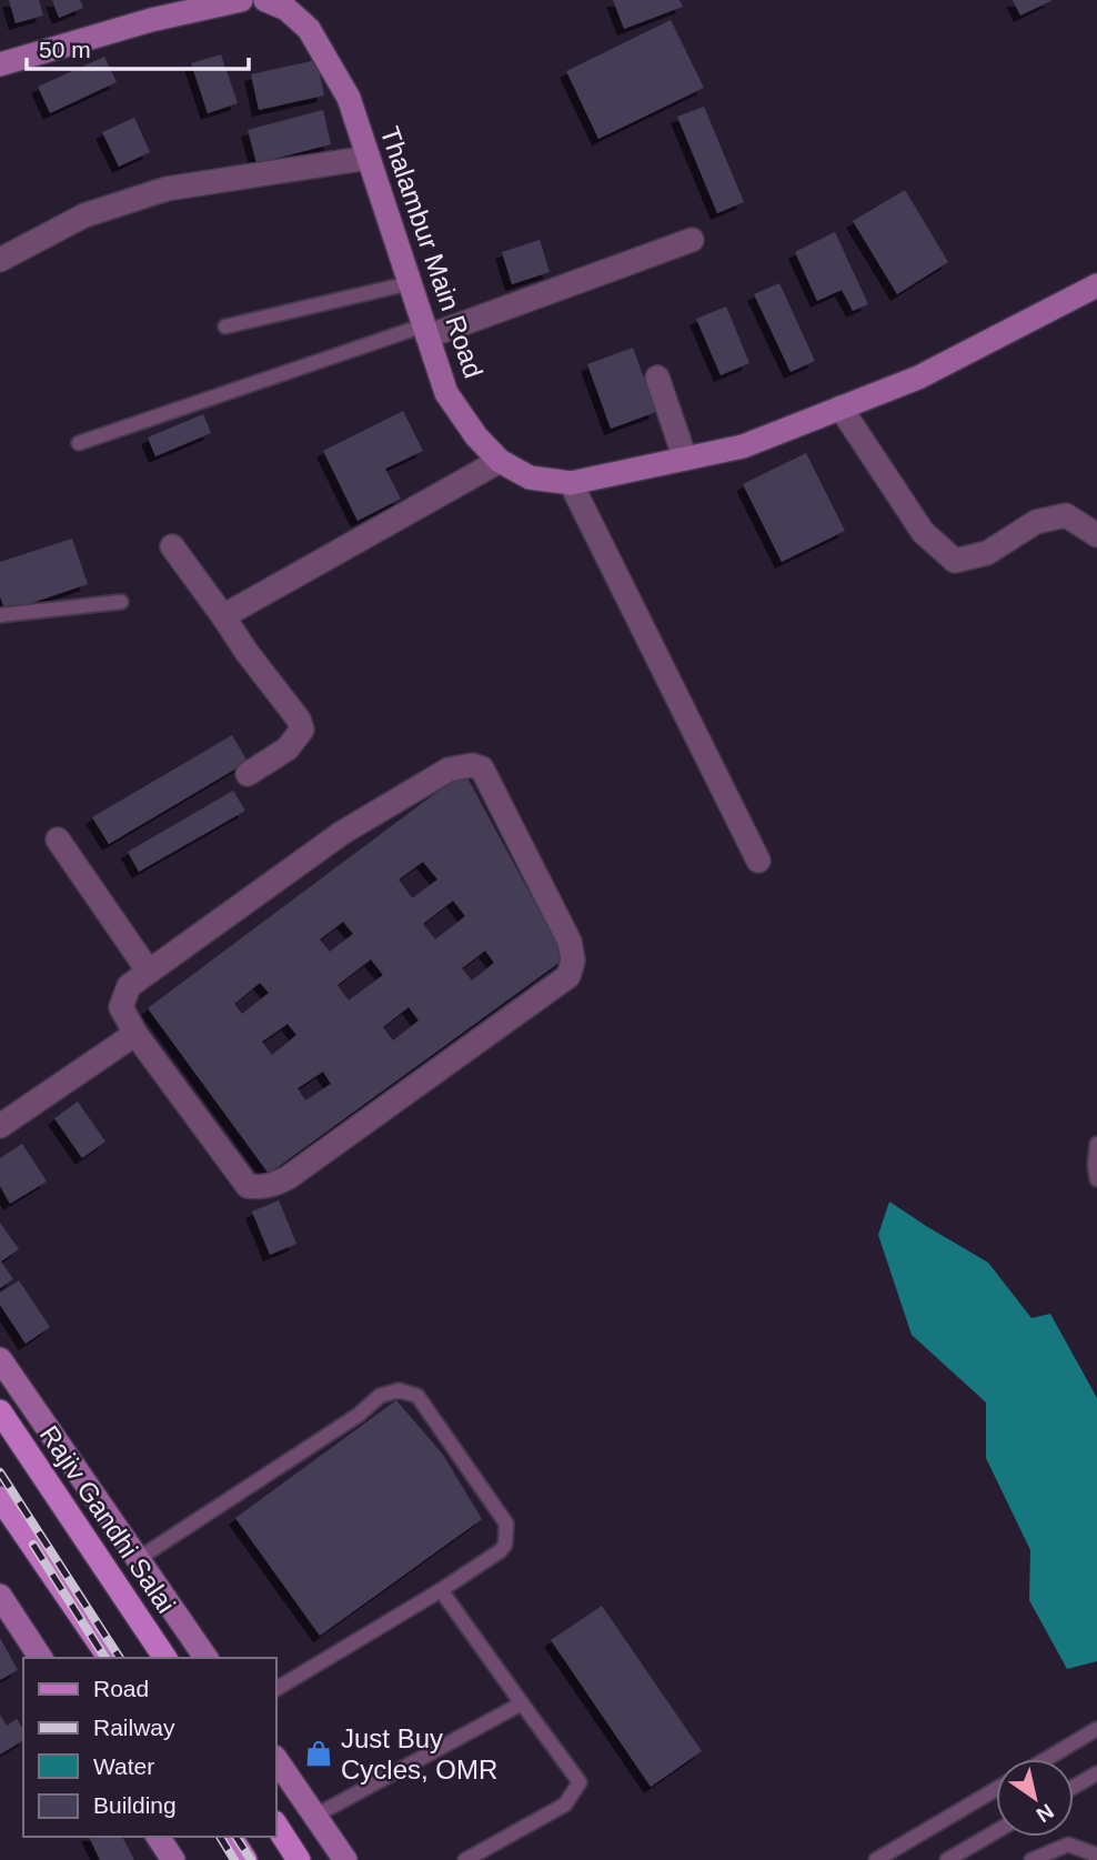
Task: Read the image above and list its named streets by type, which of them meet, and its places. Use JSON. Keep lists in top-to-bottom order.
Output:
{
  "streets": {
    "main road": ["Rajiv Gandhi Salai"],
    "street": ["Thalambur Main Road"]
  },
  "places": {
    "shop": ["Just Buy Cycles, OMR"]
  },
  "legend": [
    "Road",
    "Railway",
    "Water",
    "Building"
  ],
  "scale_bar": "50 m",
  "north": "bottom right"
}
